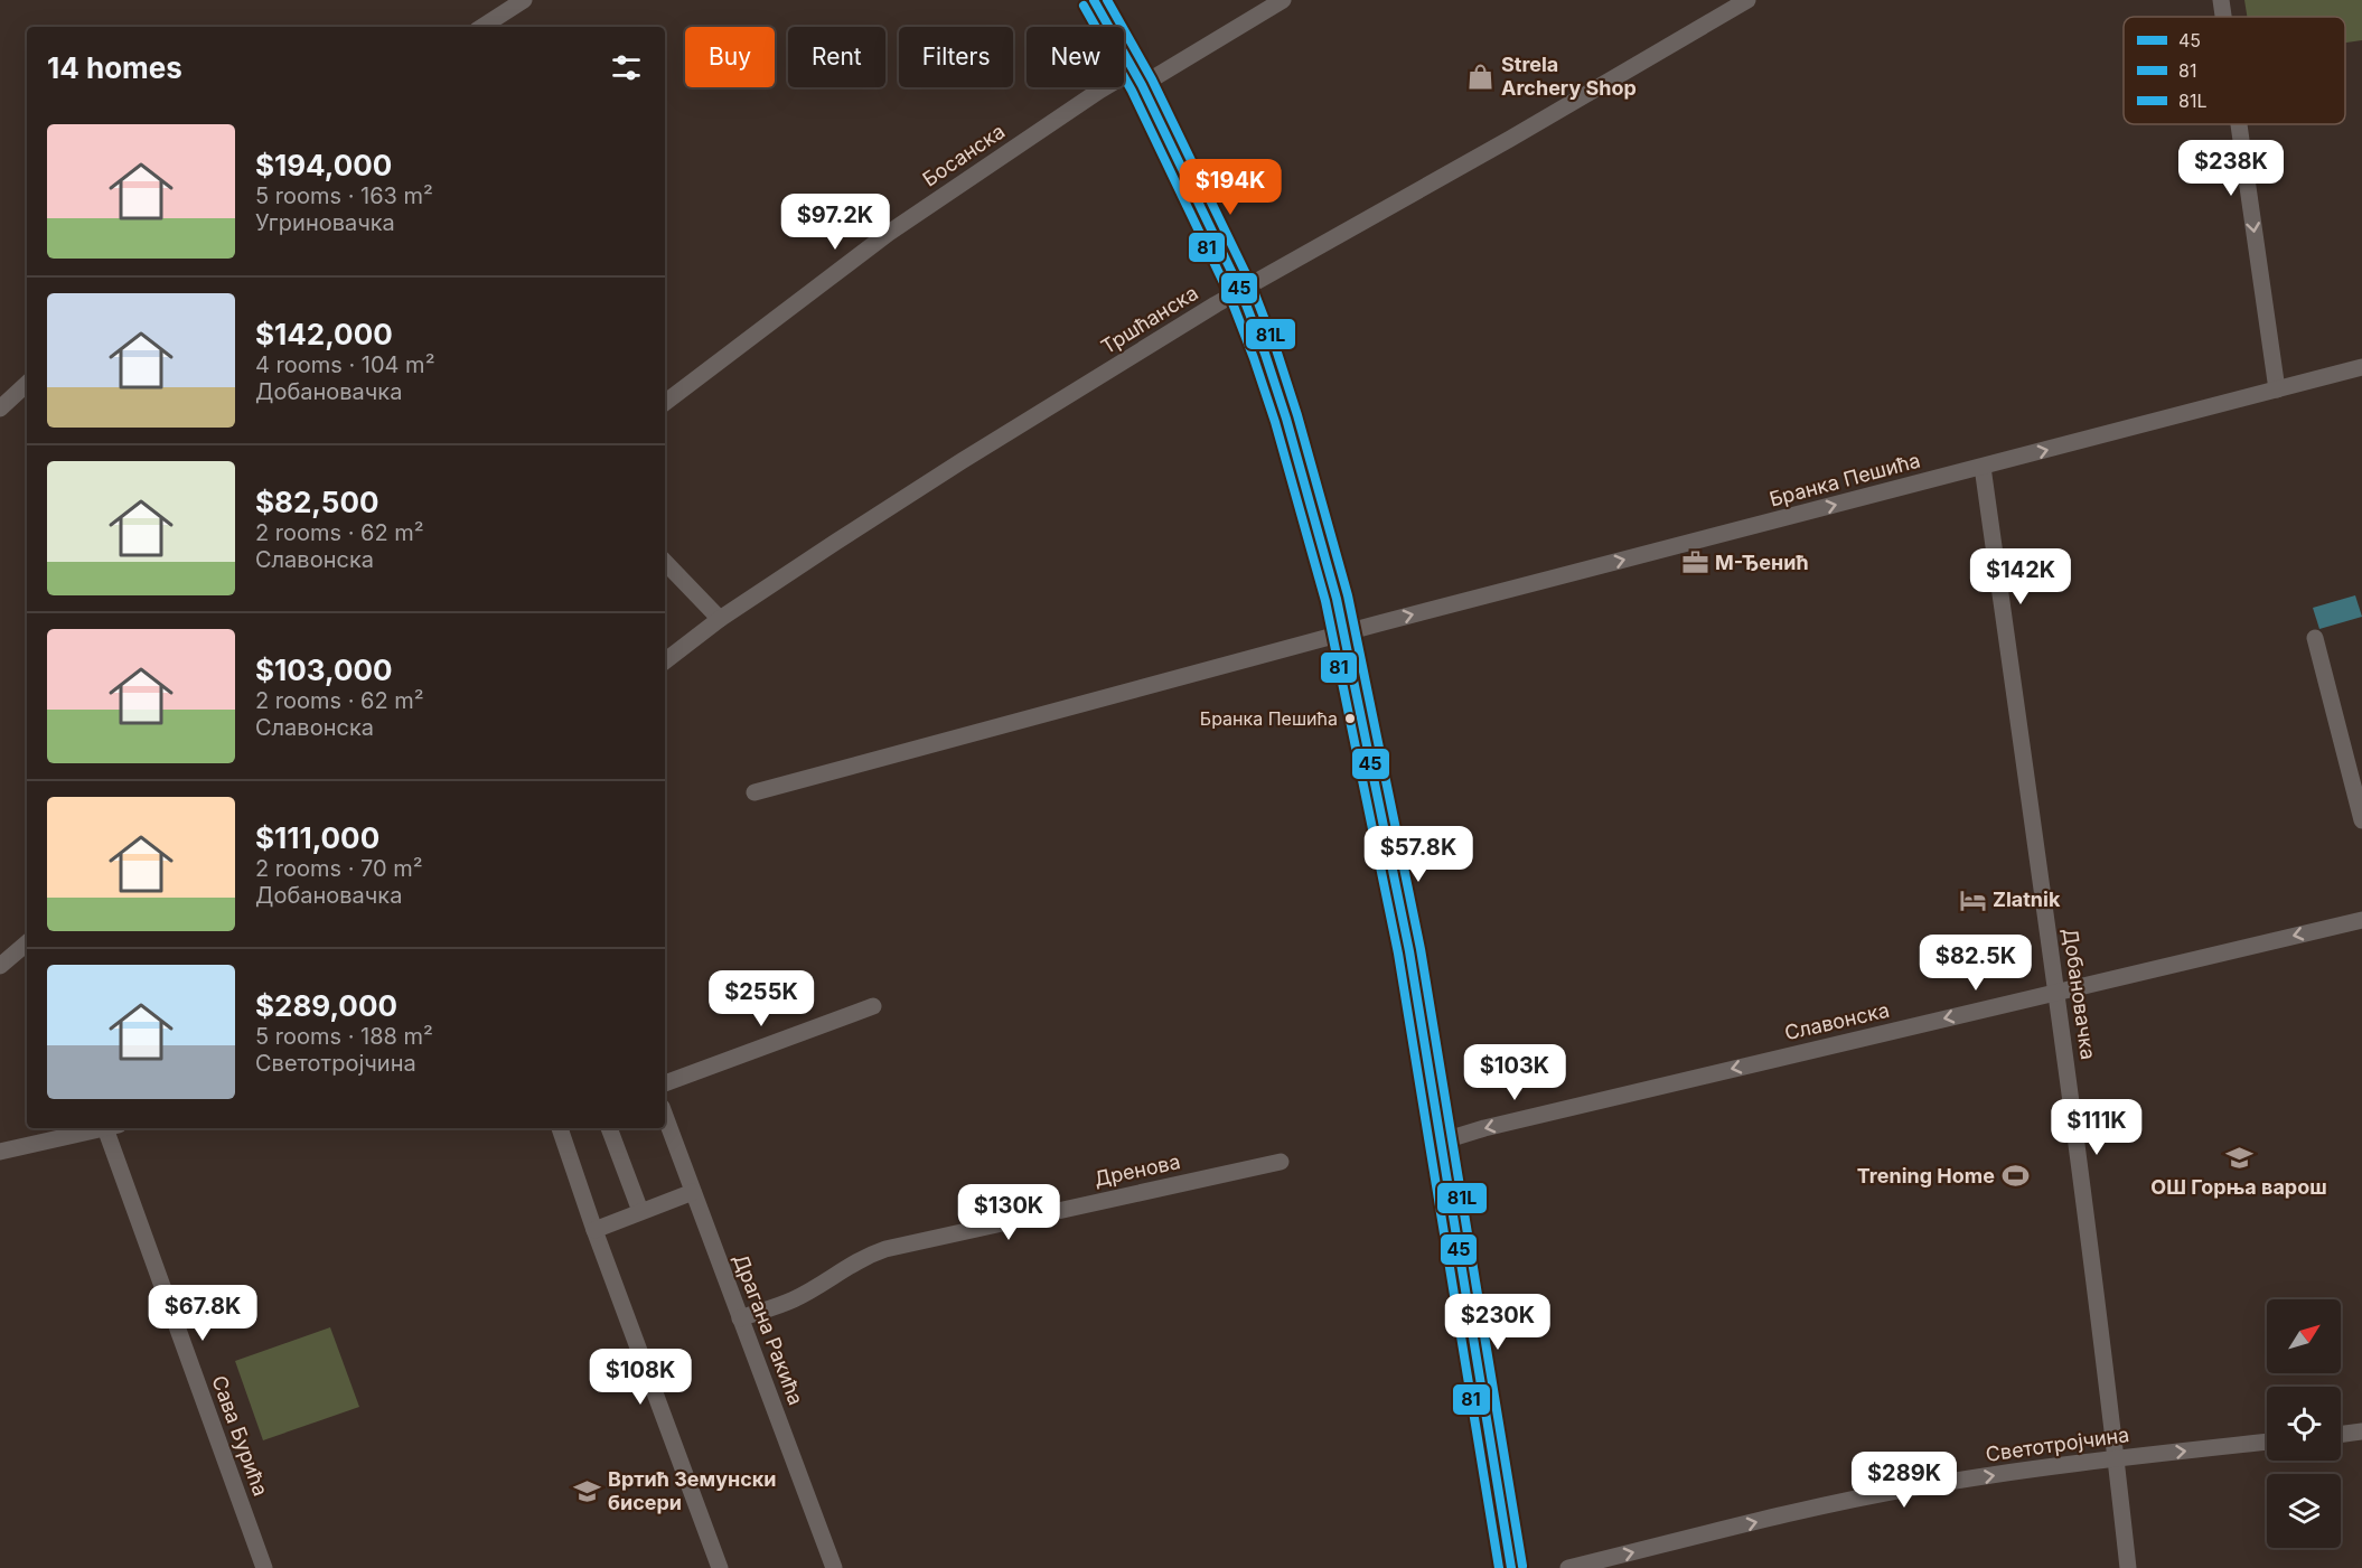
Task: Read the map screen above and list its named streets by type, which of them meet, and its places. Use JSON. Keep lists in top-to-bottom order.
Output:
{
  "streets": {
    "street": [
      "Босанска",
      "Тршћанска",
      "Бранка Пешића",
      "Добановачка",
      "Славонска",
      "Дренова",
      "Драгана Ракића",
      "Сава Бурића",
      "Светотројчина"
    ]
  },
  "crossings": [
    ["Бранка Пешића", "Добановачка"],
    ["Добановачка", "Славонска"],
    ["Добановачка", "Светотројчина"],
    ["Дренова", "Драгана Ракића"]
  ],
  "one_way": ["Бранка Пешића", "Славонска", "Светотројчина"],
  "places": {
    "shop": ["Strela Archery Shop"],
    "office": ["М-Ђенић"],
    "other": ["Бранка Пешића"],
    "hotel": ["Zlatnik"],
    "school or university": ["ОШ Горња варош", "Вртић Земунски бисери"],
    "sports": ["Trening Home"]
  },
  "lines": ["transit line 45", "transit line 81L", "transit line 81"],
  "legend": ["45", "81", "81L"],
  "north": "top right",
  "page": {
    "chip": [
      "Buy",
      "Rent",
      "Filters",
      "New"
    ],
    "heading": "14 homes",
    "list": [
      {
        "name": "$194,000",
        "note": "5 rooms · 163 m² · Угриновачка"
      },
      {
        "name": "$142,000",
        "note": "4 rooms · 104 m² · Добановачка"
      },
      {
        "name": "$82,500",
        "note": "2 rooms · 62 m² · Славонска"
      },
      {
        "name": "$103,000",
        "note": "2 rooms · 62 m² · Славонска"
      },
      {
        "name": "$111,000",
        "note": "2 rooms · 70 m² · Добановачка"
      },
      {
        "name": "$289,000",
        "note": "5 rooms · 188 m² · Светотројчина"
      }
    ],
    "price": [
      "$238K",
      "$194K",
      "$97.2K",
      "$142K",
      "$57.8K",
      "$82.5K",
      "$255K",
      "$103K",
      "$111K",
      "$130K",
      "$67.8K",
      "$230K",
      "$108K",
      "$289K"
    ]
  }
}
